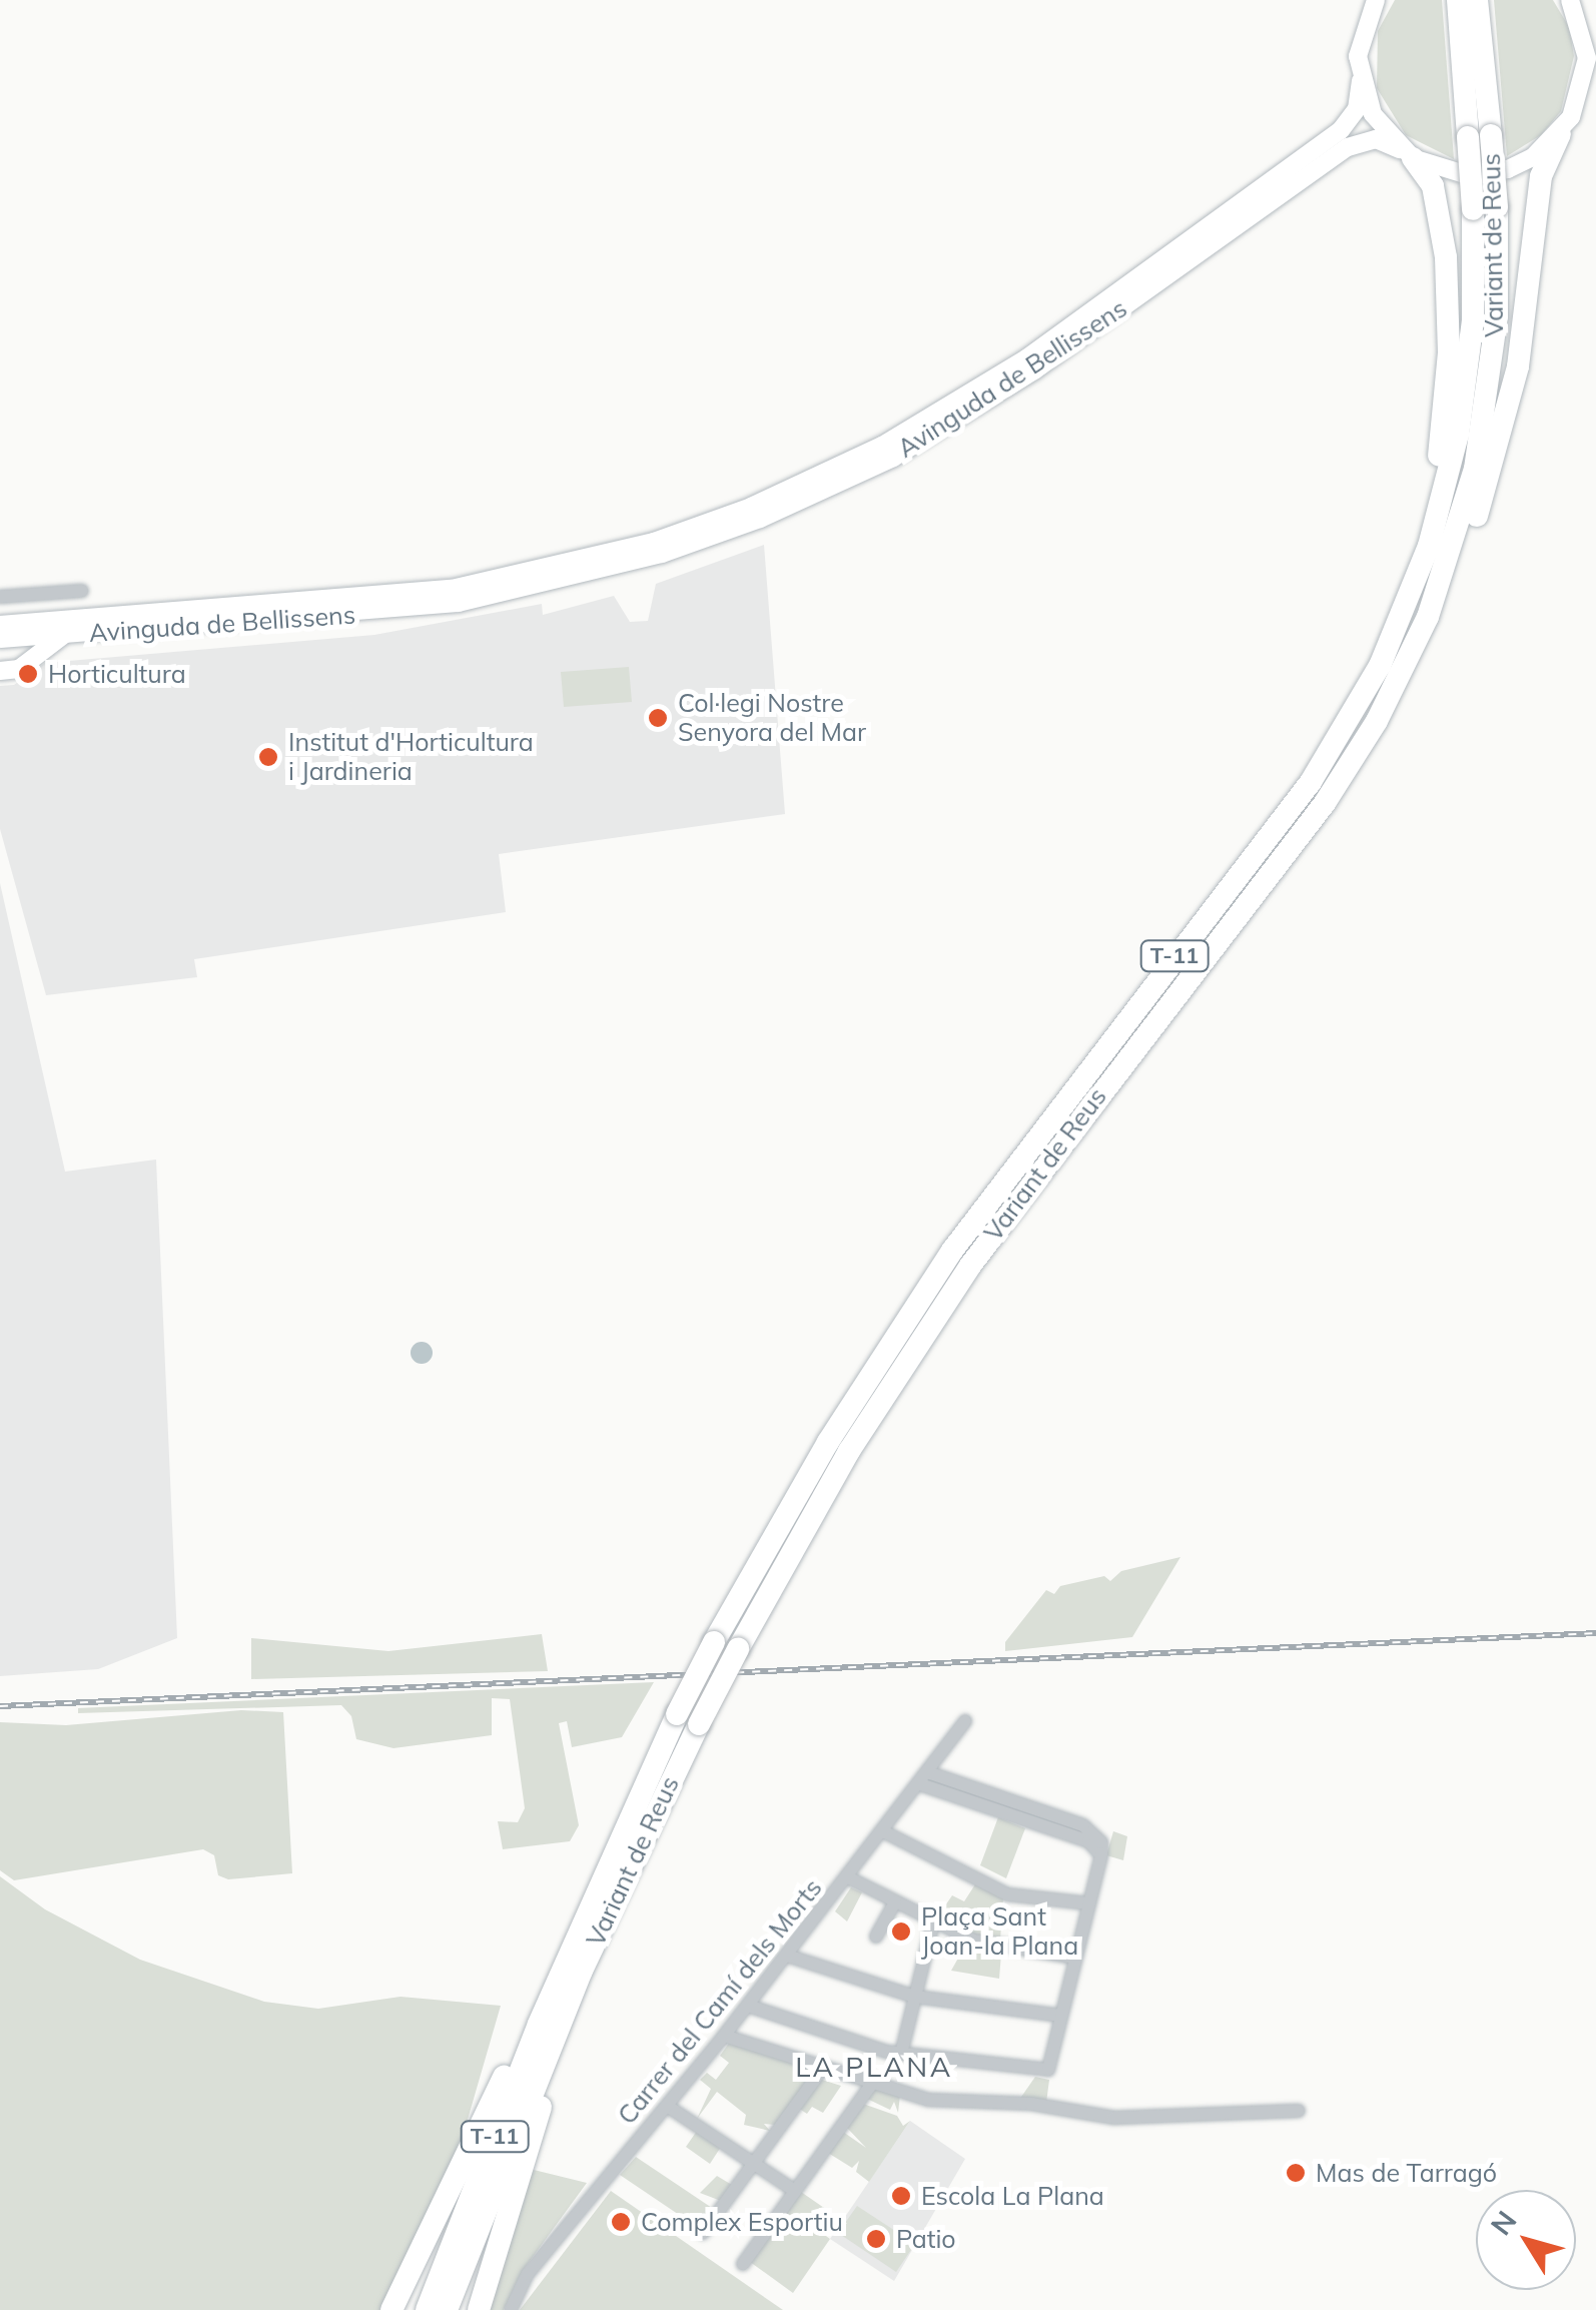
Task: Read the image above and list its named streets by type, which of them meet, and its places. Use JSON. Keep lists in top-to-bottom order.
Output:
{
  "streets": {
    "highway": ["Variant de Reus", "T-11"],
    "main road": ["Avinguda de Bellissens"],
    "street": ["Carrer del Camí dels Morts"]
  },
  "districts": ["LA PLANA"],
  "places": [
    "Horticultura",
    "Col·legi Nostre Senyora del Mar",
    "Institut d'Horticultura i Jardineria",
    "Plaça Sant Joan-la Plana",
    "Mas de Tarragó",
    "Escola La Plana",
    "Complex Esportiu",
    "Patio"
  ],
  "north": "top left"
}
